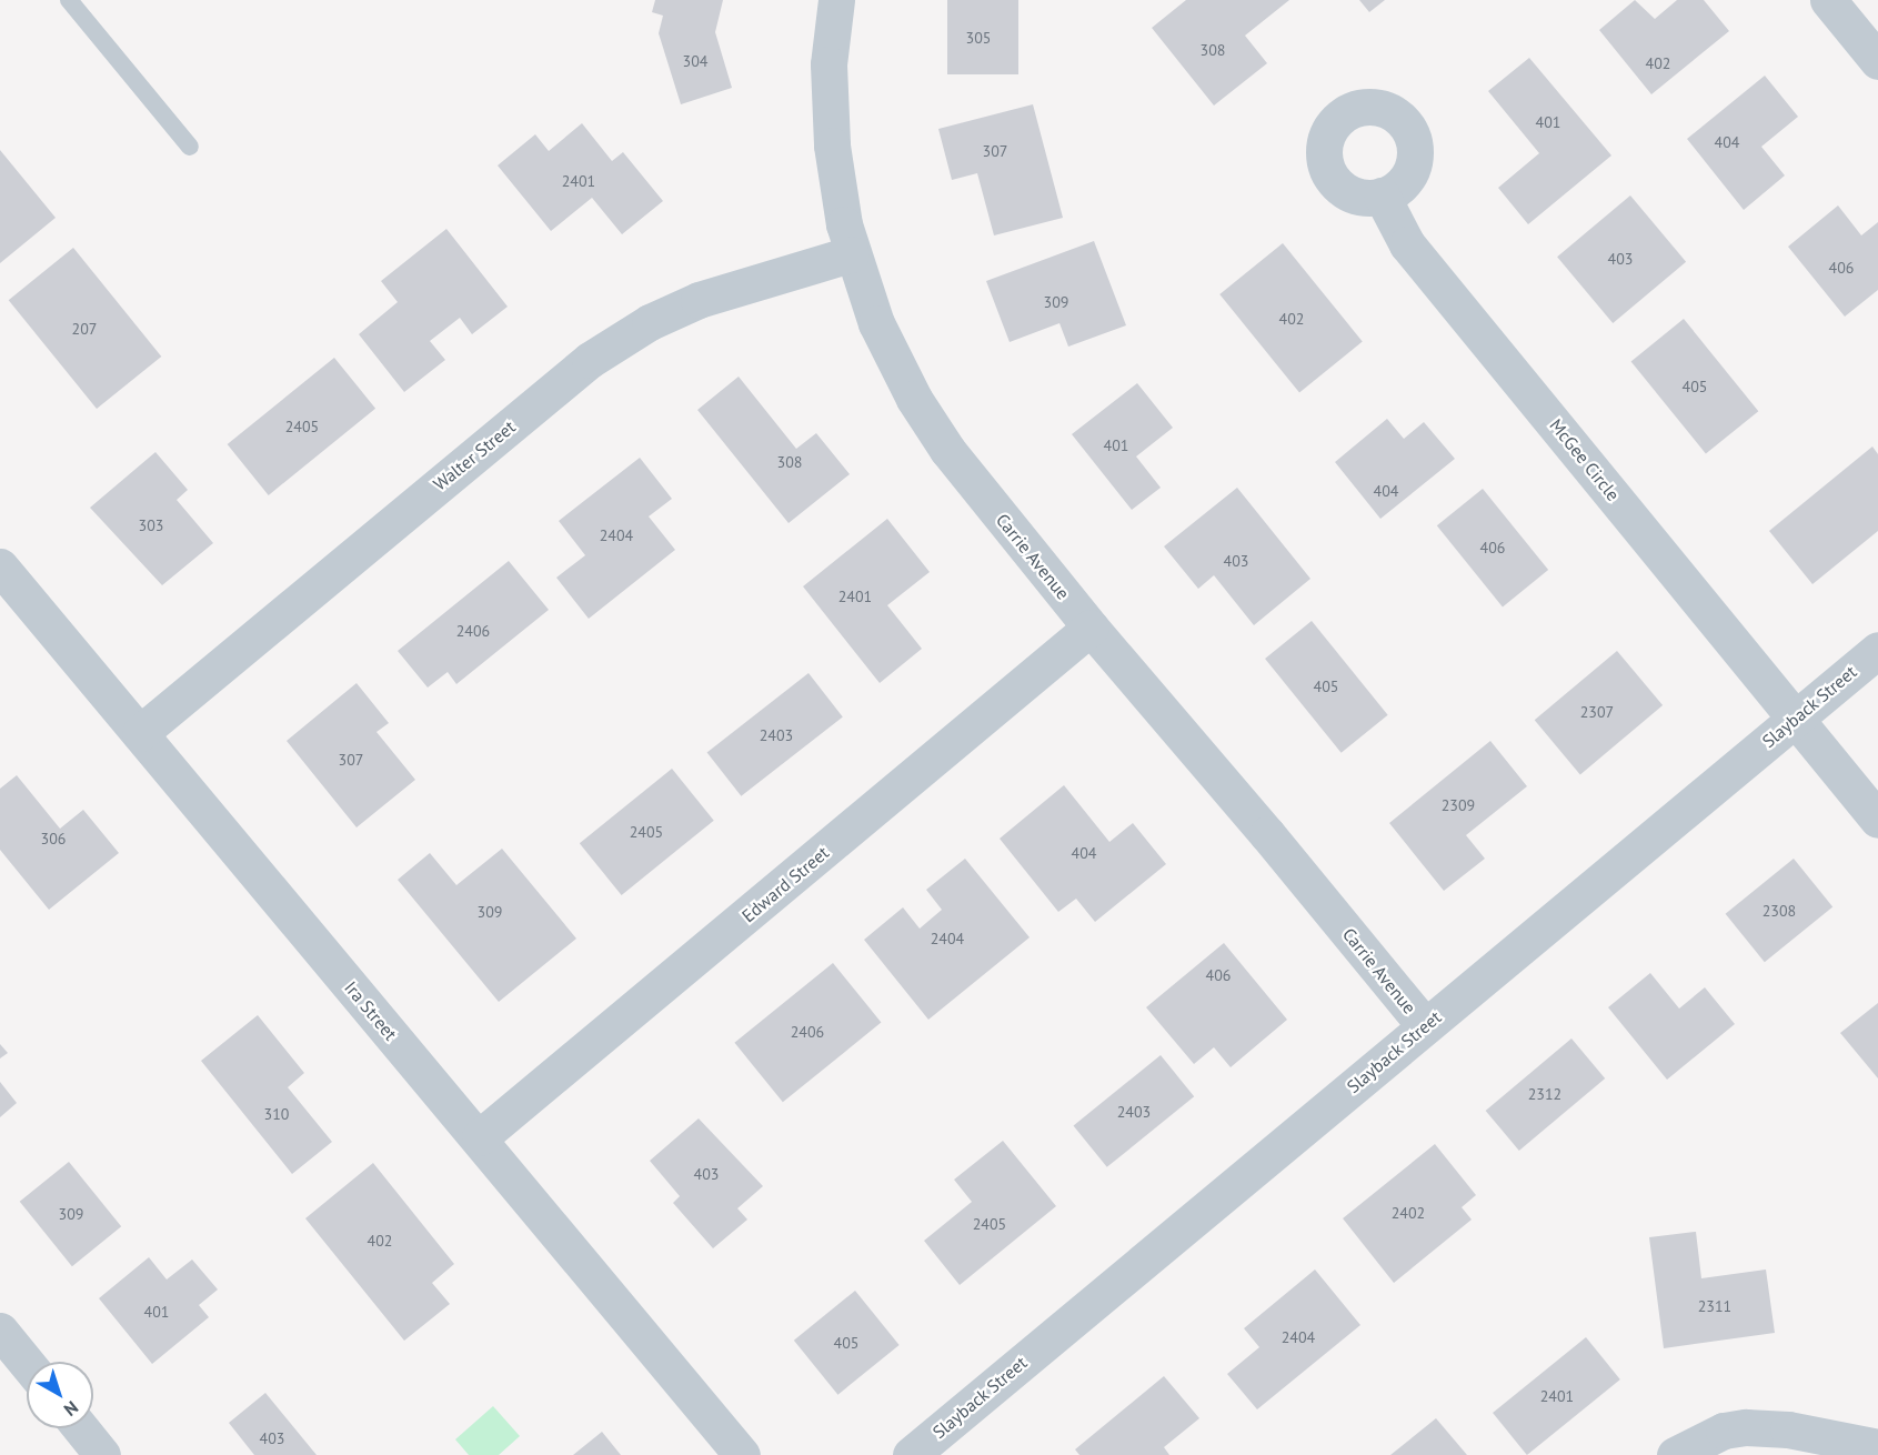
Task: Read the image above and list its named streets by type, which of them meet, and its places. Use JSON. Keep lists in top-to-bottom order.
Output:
{
  "streets": {
    "street": [
      "Walter Street",
      "McGee Circle",
      "Carrie Avenue",
      "Slayback Street",
      "Edward Street",
      "Ira Street"
    ]
  },
  "crossings": [
    ["Walter Street", "Carrie Avenue"],
    ["Walter Street", "Ira Street"],
    ["McGee Circle", "Slayback Street"],
    ["Carrie Avenue", "Slayback Street"],
    ["Carrie Avenue", "Edward Street"],
    ["Edward Street", "Ira Street"]
  ],
  "house_numbers": [
    "305",
    "308",
    "304",
    "402",
    "401",
    "404",
    "307",
    "2401",
    "403",
    "406",
    "309",
    "402",
    "207",
    "405",
    "2405",
    "401",
    "308",
    "404",
    "303",
    "2404",
    "406",
    "403",
    "2401",
    "2406",
    "405",
    "2307",
    "2403",
    "307",
    "2309",
    "2405",
    "306",
    "404",
    "2308",
    "309",
    "2404",
    "406",
    "2406",
    "2312",
    "2403",
    "310",
    "403",
    "2402",
    "309",
    "2405",
    "402",
    "2311",
    "401",
    "2404",
    "405",
    "2401",
    "403"
  ],
  "north": "bottom right"
}
